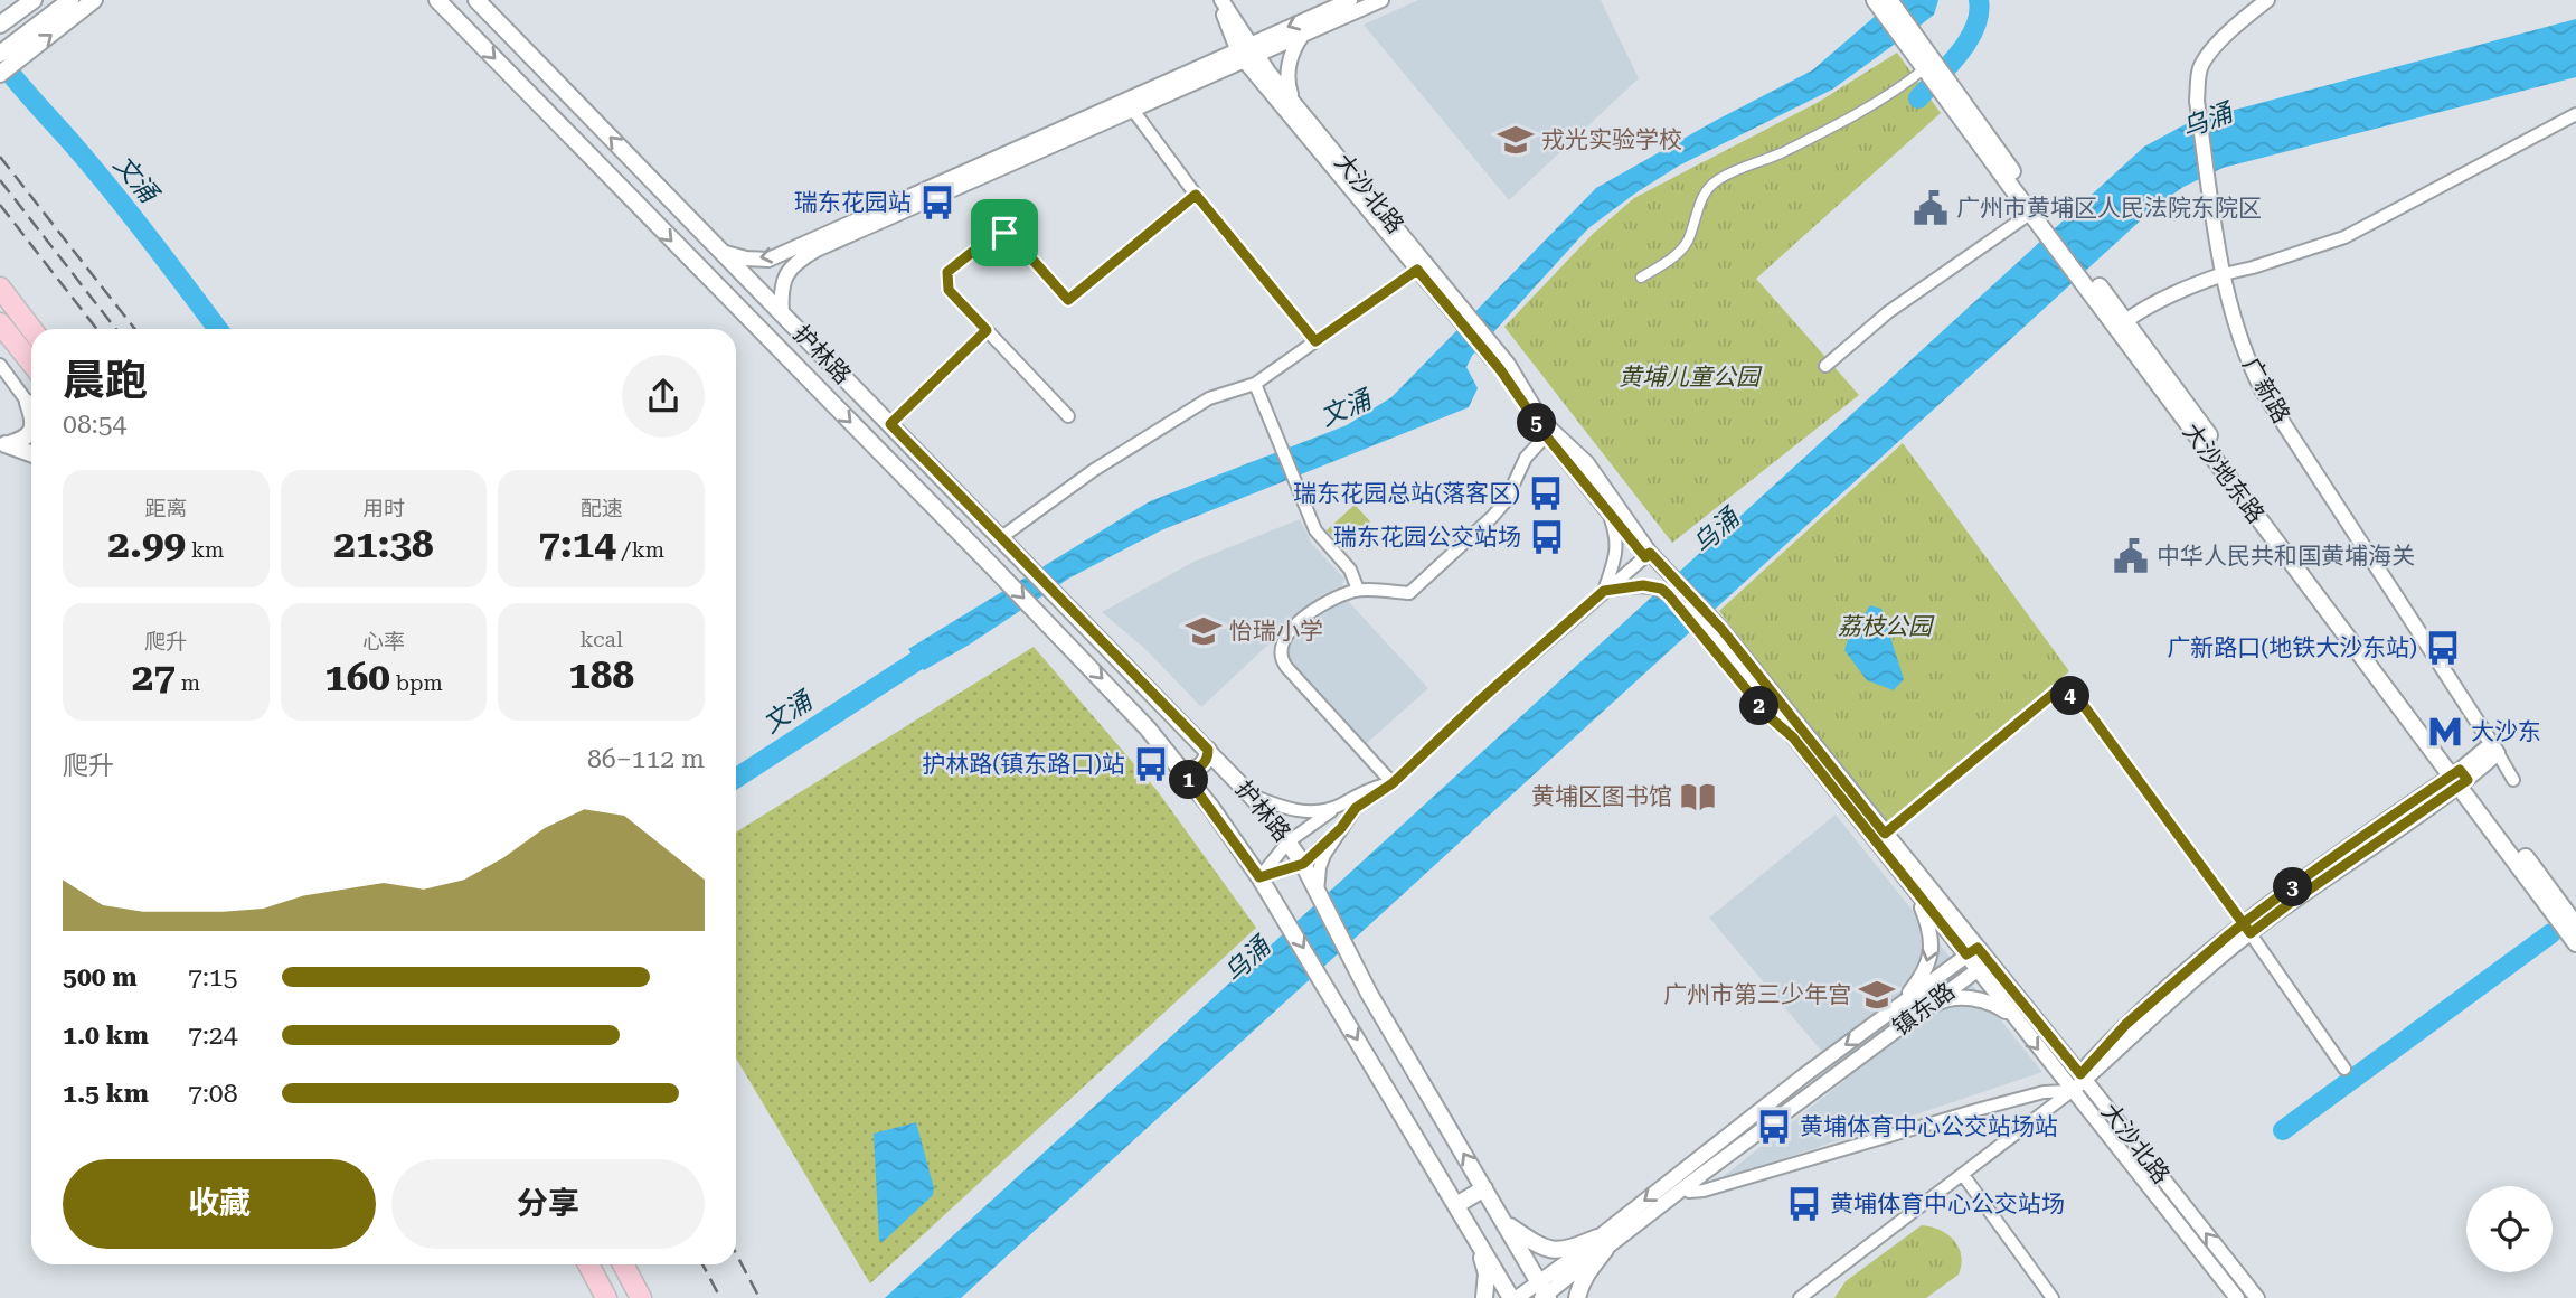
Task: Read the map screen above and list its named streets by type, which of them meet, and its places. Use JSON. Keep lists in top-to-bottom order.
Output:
{
  "streets": {
    "main road": ["护林路", "大沙地东路"],
    "street": ["大沙北路", "广新路", "镇东路"]
  },
  "crossings": [
    ["大沙北路", "镇东路"],
    ["护林路", "镇东路"]
  ],
  "water": ["乌涌", "文涌"],
  "parks": ["黄埔儿童公园", "荔枝公园"],
  "places": {
    "school or university": ["戎光实验学校", "怡瑞小学", "广州市第三少年宫"],
    "bus stop": [
      "瑞东花园站",
      "瑞东花园总站(落客区)",
      "瑞东花园公交站场",
      "广新路口(地铁大沙东站)",
      "护林路(镇东路口)站",
      "黄埔体育中心公交站场站",
      "黄埔体育中心公交站场"
    ],
    "public building": ["广州市黄埔区人民法院东院区", "中华人民共和国黄埔海关"],
    "metro station": ["大沙东"],
    "library": ["黄埔区图书馆"]
  },
  "page": {
    "heading": ["晨跑", "08:54"],
    "pins": [
      "5",
      "4",
      "2",
      "1",
      "3"
    ],
    "stats": [
      ["距离", "2.99 km"],
      ["用时", "21:38"],
      ["配速", "7:14 /km"],
      ["爬升", "27 m"],
      ["心率", "160 bpm"],
      ["kcal", "188"]
    ],
    "chart": ["爬升", "86–112 m"],
    "list": [
      {
        "name": "500 m",
        "note": "7:15"
      },
      {
        "name": "1.0 km",
        "note": "7:24"
      },
      {
        "name": "1.5 km",
        "note": "7:08"
      }
    ],
    "buttons": ["收藏", "分享"]
  }
}
